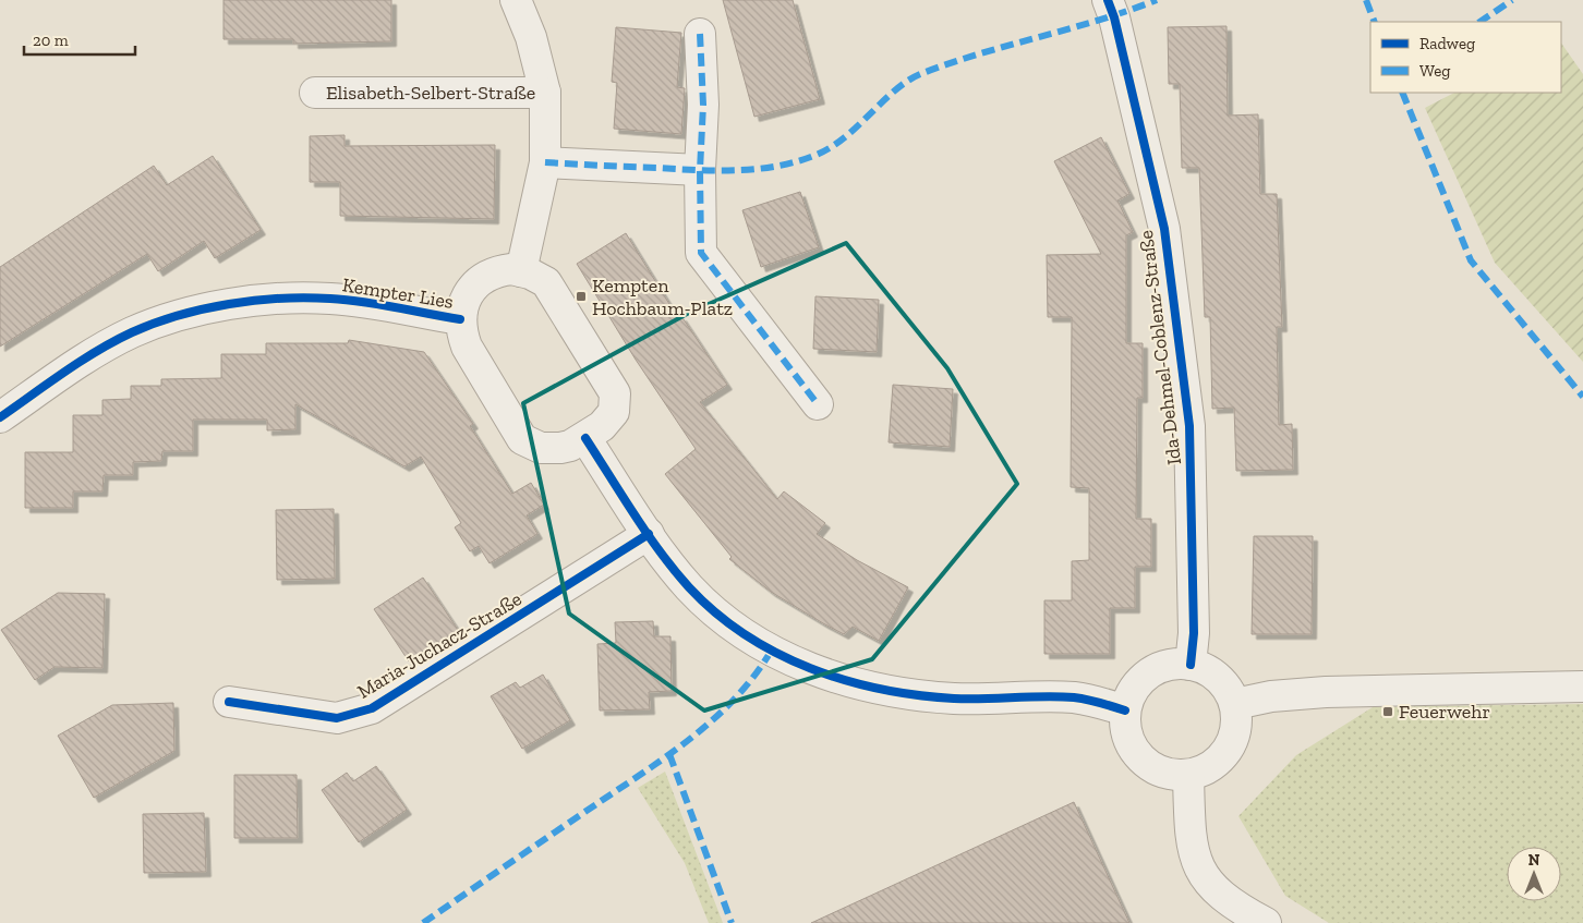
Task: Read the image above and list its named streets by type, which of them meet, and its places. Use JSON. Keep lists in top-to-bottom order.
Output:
{
  "streets": {
    "street": [
      "Elisabeth-Selbert-Straße",
      "Kempter Lies",
      "Ida-Dehmel-Coblenz-Straße",
      "Maria-Juchacz-Straße"
    ]
  },
  "places": {
    "transit": ["Kempten Hochbaum-Platz", "Feuerwehr"]
  },
  "legend": ["Radweg", "Weg"],
  "scale_bar": "20 m",
  "north": "top"
}
